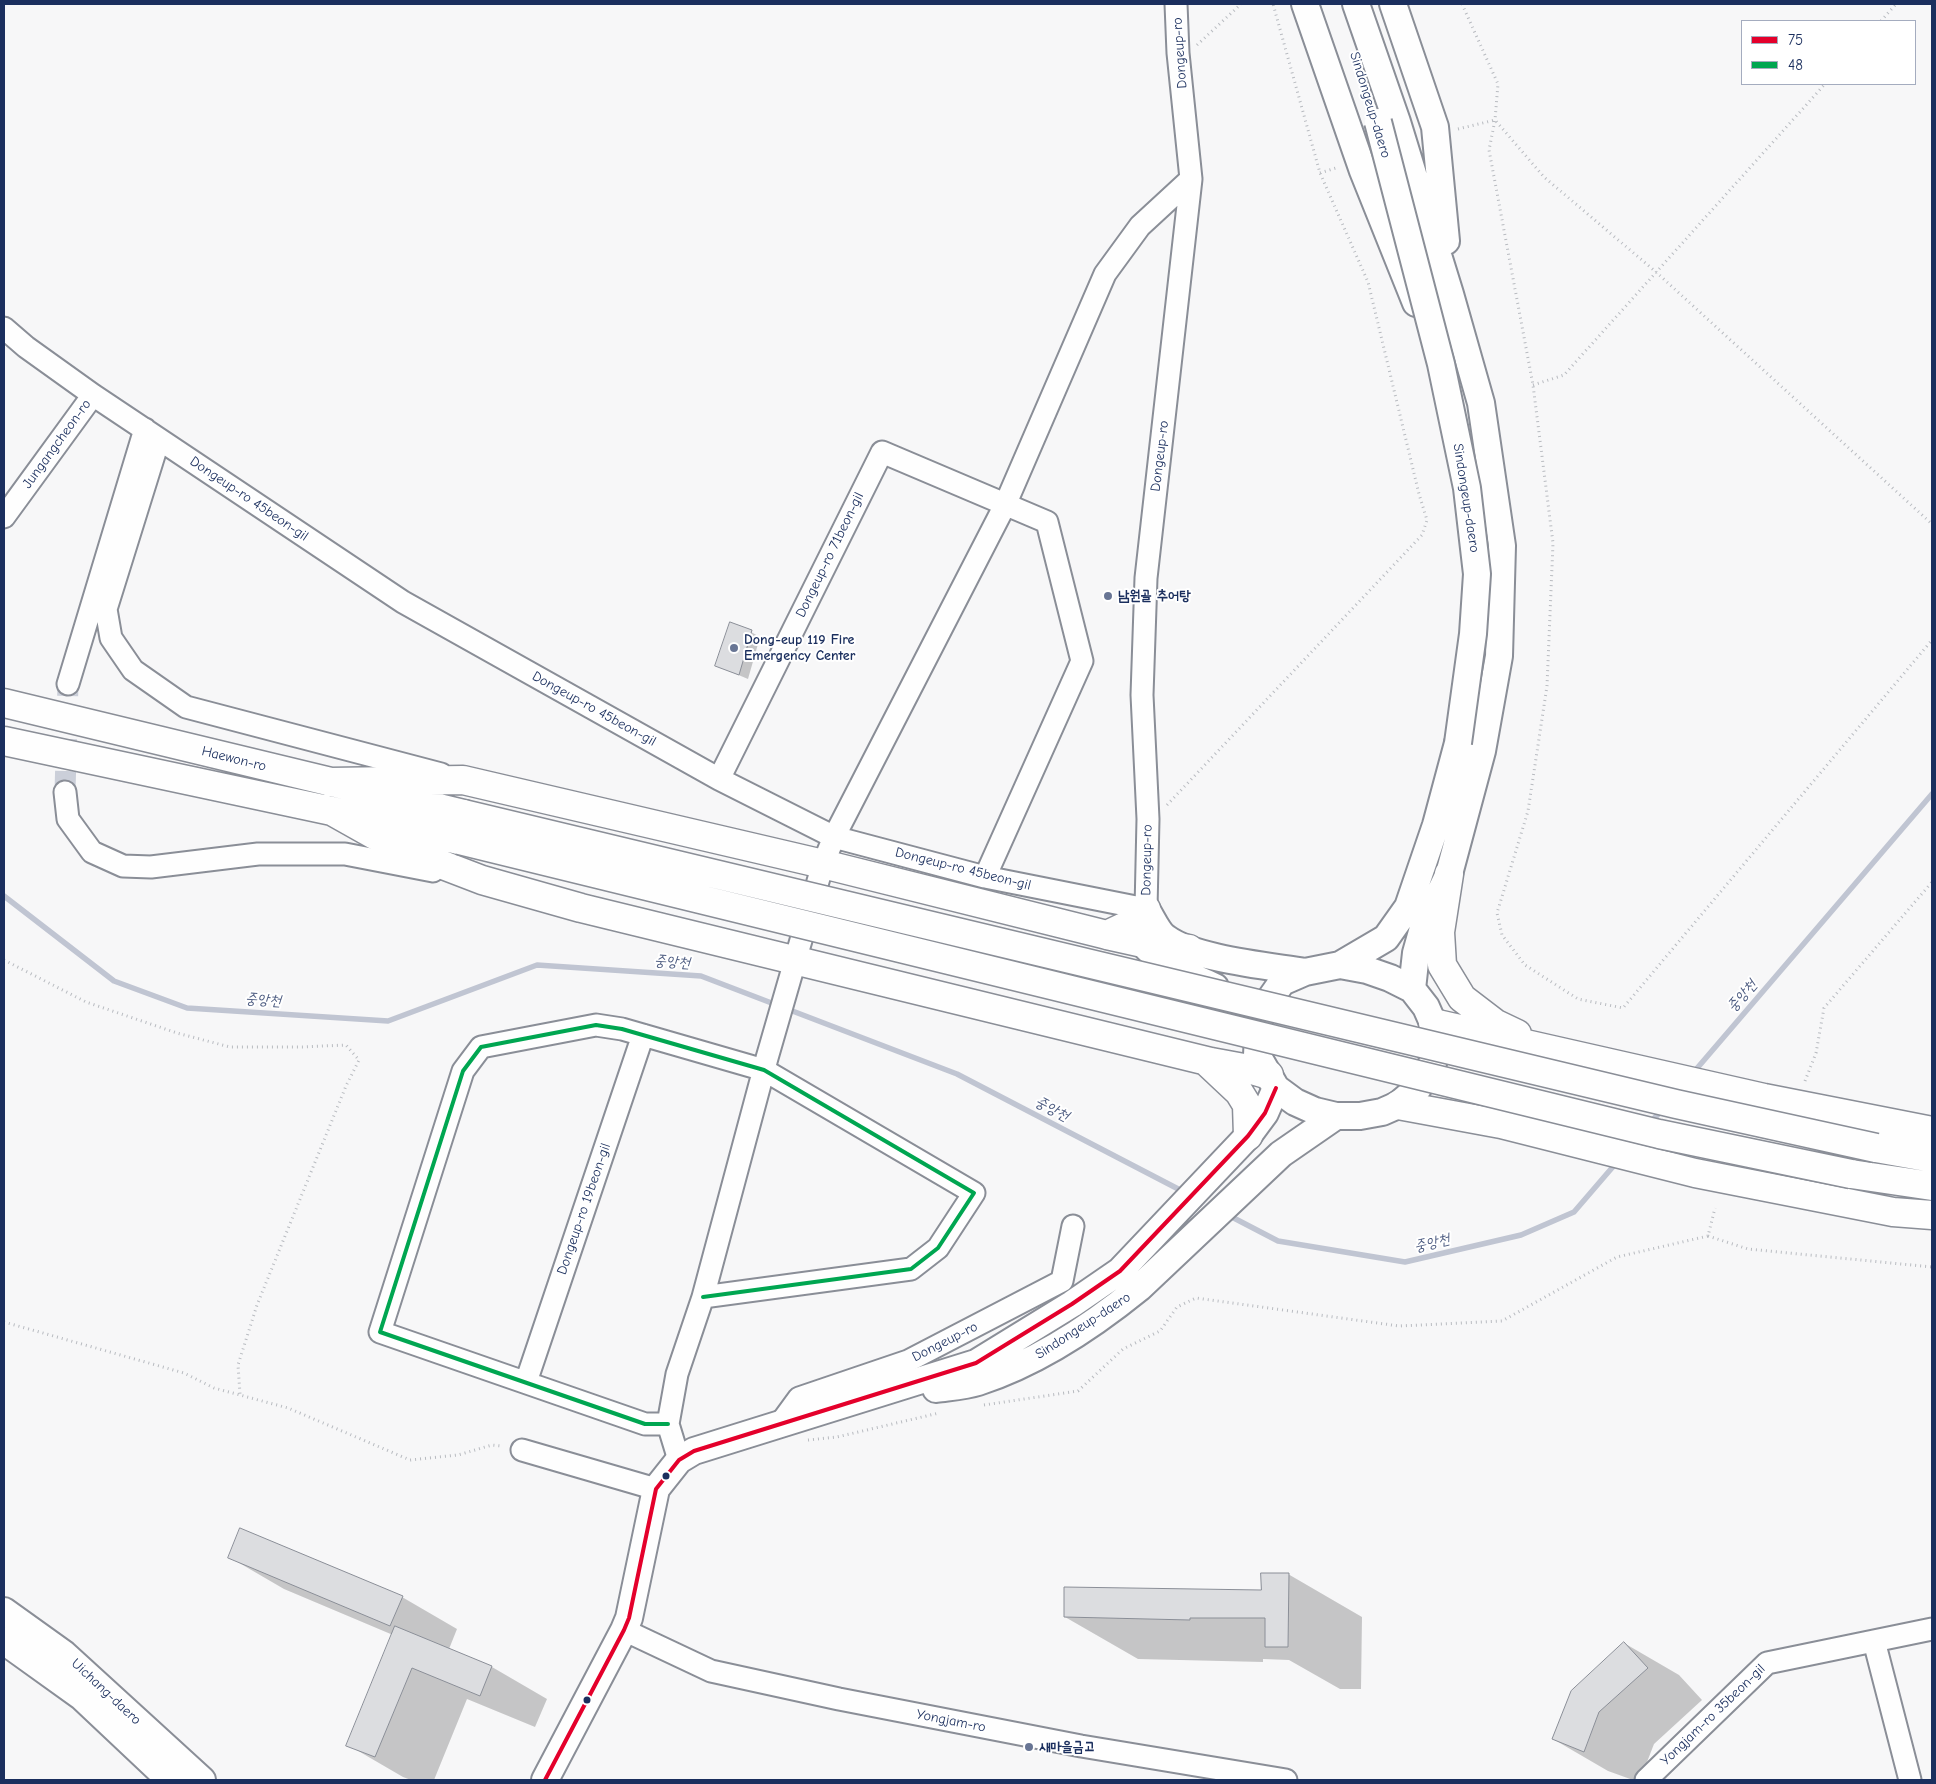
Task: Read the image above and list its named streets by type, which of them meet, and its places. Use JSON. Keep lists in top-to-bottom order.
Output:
{
  "streets": {
    "highway": ["Haewon-ro"],
    "main road": ["Sindongeup-daero", "Uichang-daero"],
    "street": [
      "Dongeup-ro",
      "Jungangcheon-ro",
      "Dongeup-ro 45beon-gil",
      "Dongeup-ro 71beon-gil",
      "Dongeup-ro 19beon-gil",
      "Yongjam-ro 35beon-gil",
      "Yongjam-ro"
    ]
  },
  "crossings": [
    ["Dongeup-ro", "Dongeup-ro 45beon-gil"],
    ["Jungangcheon-ro", "Dongeup-ro 45beon-gil"],
    ["Dongeup-ro 45beon-gil", "Dongeup-ro 71beon-gil"]
  ],
  "water": ["중앙천"],
  "places": ["남원골 추어탕", "Dong-eup 119 Fire Emergency Center", "새마을금고"],
  "lines": ["transit line 48", "transit line 75"],
  "legend": ["75", "48"]
}
